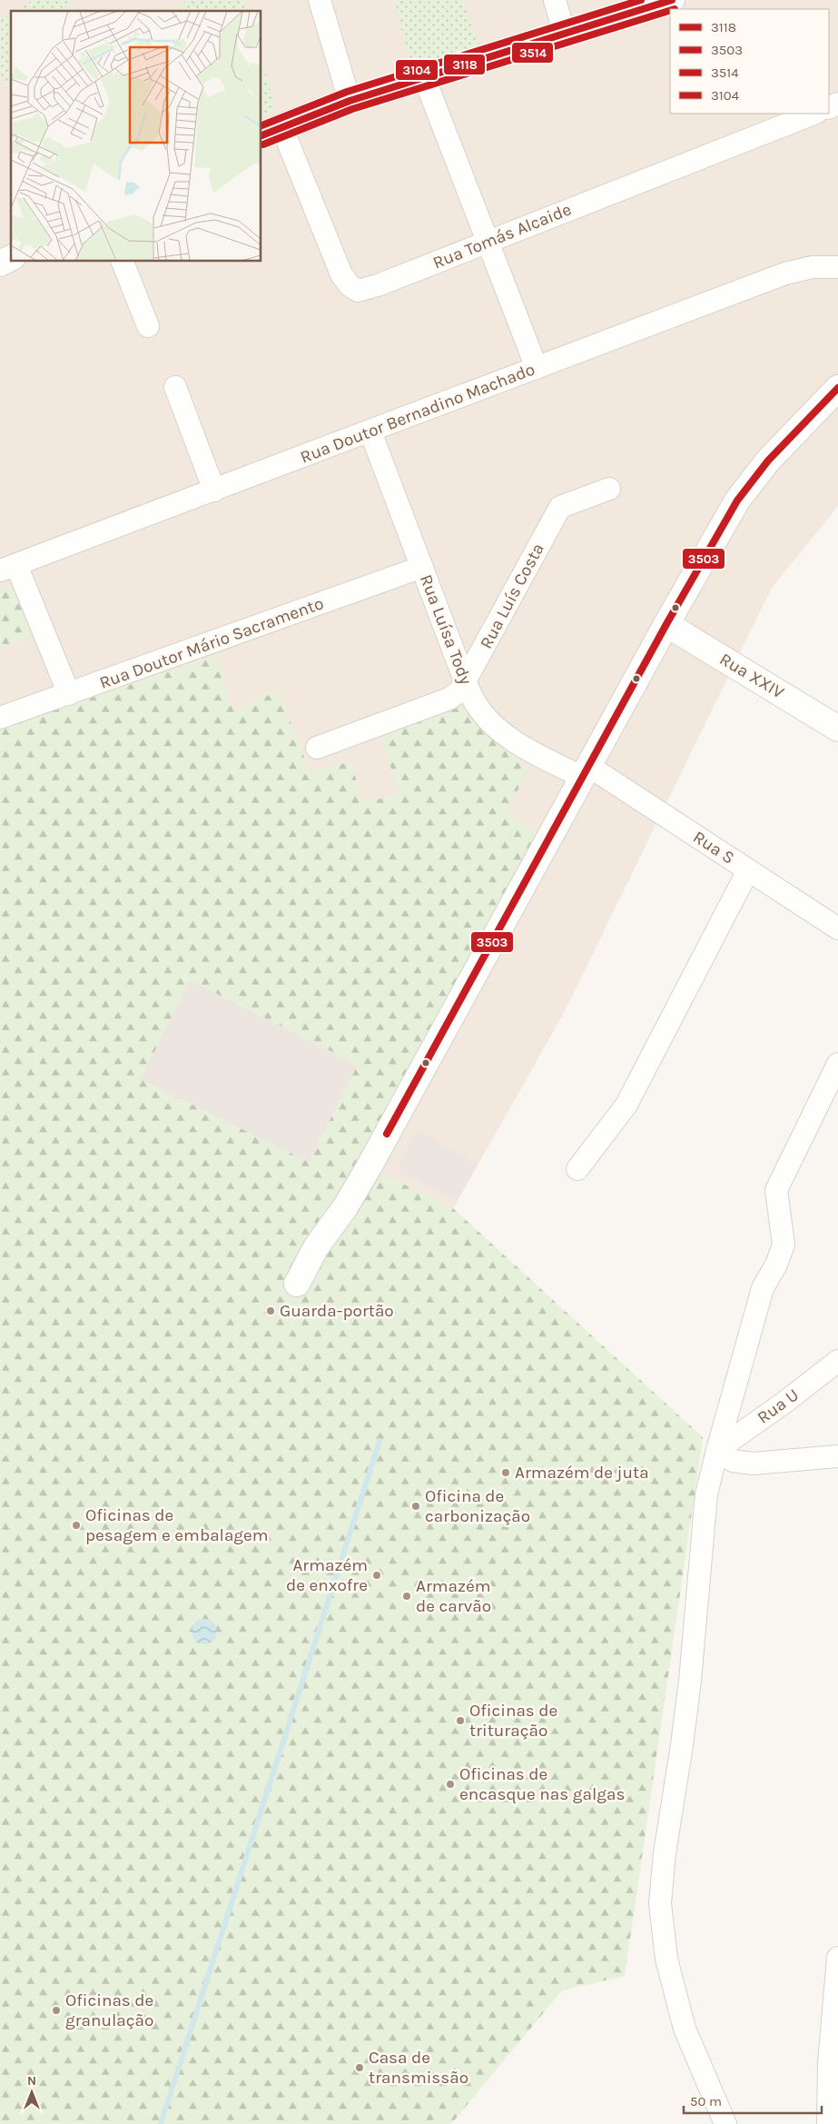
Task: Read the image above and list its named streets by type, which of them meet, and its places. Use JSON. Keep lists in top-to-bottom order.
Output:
{
  "streets": {
    "street": [
      "Rua Tomás Alcaide",
      "Rua Doutor Bernadino Machado",
      "Rua Luís Costa",
      "Rua Luísa Tody",
      "Rua Doutor Mário Sacramento",
      "Rua XXIV",
      "Rua S",
      "Rua U"
    ]
  },
  "crossings": [
    ["Rua Doutor Bernadino Machado", "Rua Luísa Tody"],
    ["Rua Luís Costa", "Rua Luísa Tody"],
    ["Rua Luísa Tody", "Rua Doutor Mário Sacramento"],
    ["Rua Luísa Tody", "Rua S"]
  ],
  "places": [
    "Guarda-portão",
    "Armazém de juta",
    "Oficina de carbonização",
    "Oficinas de pesagem e embalagem",
    "Armazém de enxofre",
    "Armazém de carvão",
    "Oficinas de trituração",
    "Oficinas de encasque nas galgas",
    "Oficinas de granulação",
    "Casa de transmissão"
  ],
  "lines": [
    "transit line 3118",
    "transit line 3104",
    "transit line 3514",
    "transit line 3503"
  ],
  "legend": [
    "3118",
    "3503",
    "3514",
    "3104"
  ],
  "scale_bar": "50 m",
  "north": "top"
}
